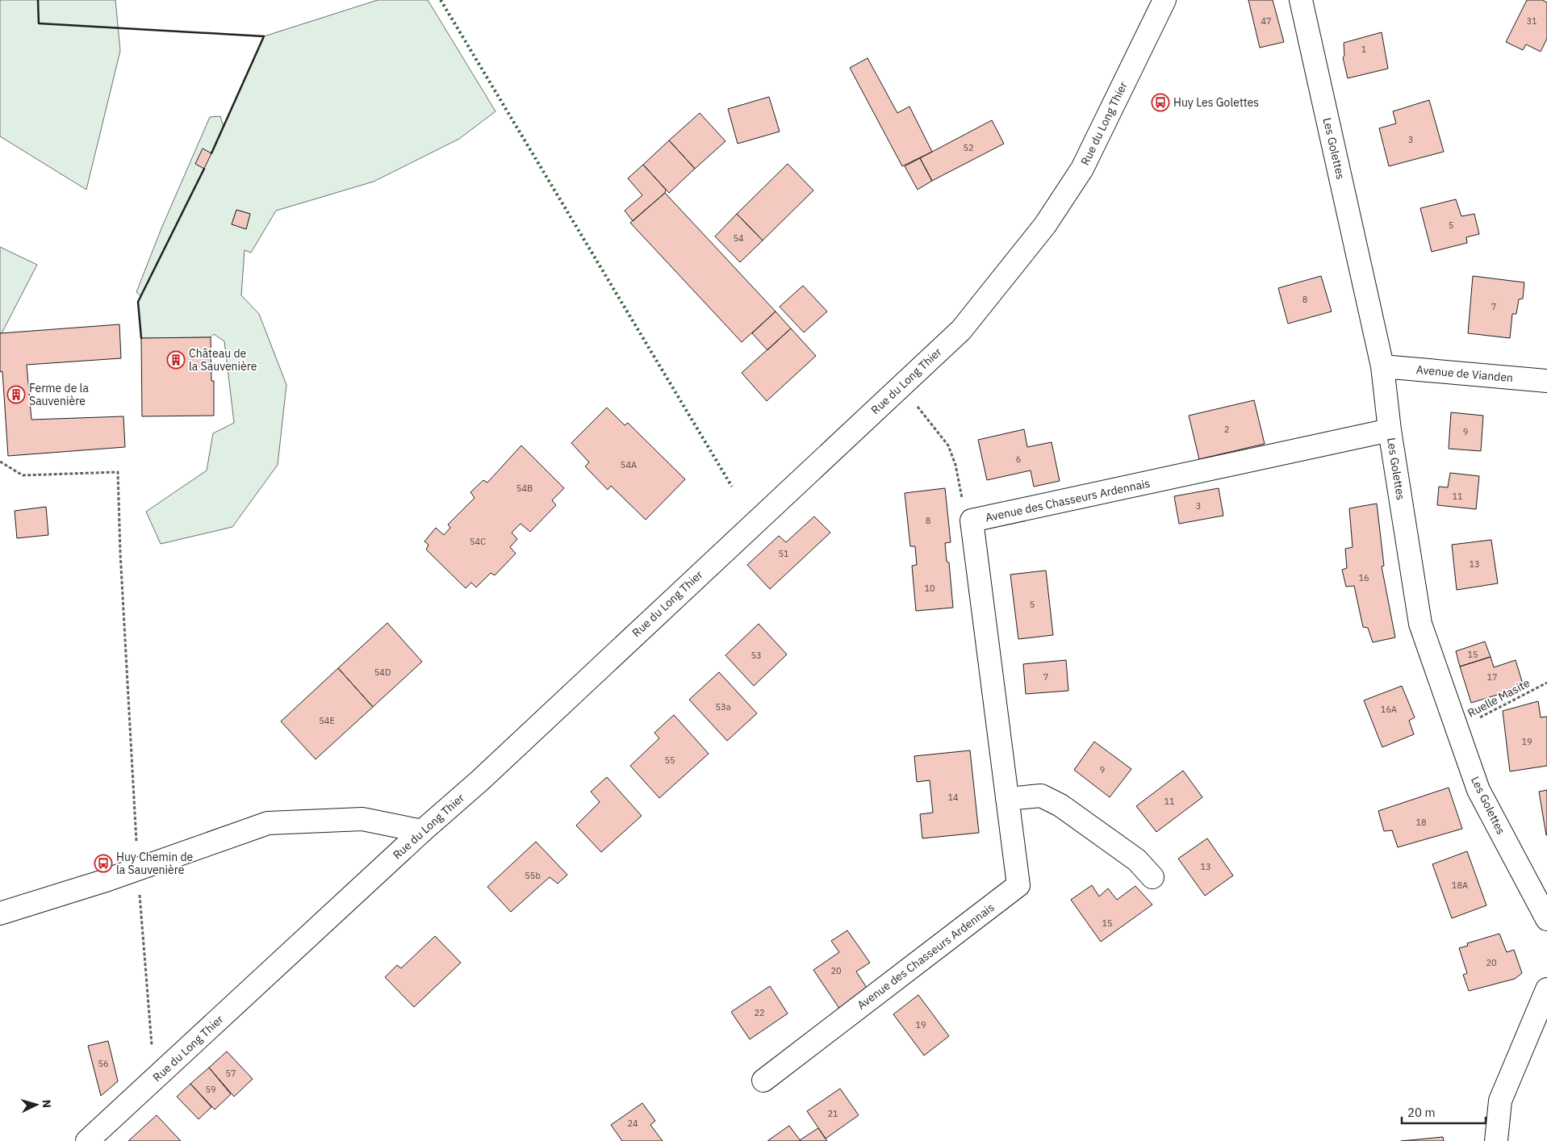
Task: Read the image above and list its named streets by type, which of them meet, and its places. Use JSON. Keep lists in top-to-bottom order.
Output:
{
  "streets": {
    "street": [
      "Rue du Long Thier",
      "Les Golettes",
      "Avenue de Vianden",
      "Avenue des Chasseurs Ardennais"
    ],
    "path": ["Ruelle Masite"]
  },
  "crossings": [
    ["Les Golettes", "Avenue de Vianden"],
    ["Les Golettes", "Avenue des Chasseurs Ardennais"],
    ["Les Golettes", "Ruelle Masite"]
  ],
  "places": {
    "bus stop": ["Huy Les Golettes", "Huy Chemin de la Sauvenière"],
    "building": ["Château de la Sauvenière", "Ferme de la Sauvenière"]
  },
  "house_numbers": [
    "47",
    "31",
    "1",
    "3",
    "52",
    "5",
    "54",
    "8",
    "7",
    "2",
    "9",
    "6",
    "54A",
    "54B",
    "11",
    "3",
    "8",
    "54C",
    "51",
    "13",
    "16",
    "10",
    "5",
    "15",
    "53",
    "54D",
    "7",
    "17",
    "53a",
    "16A",
    "54E",
    "19",
    "55",
    "9",
    "14",
    "11",
    "18",
    "13",
    "55b",
    "18A",
    "15",
    "20",
    "20",
    "22",
    "19",
    "56",
    "57",
    "59",
    "21",
    "24"
  ],
  "scale_bar": "20 m",
  "north": "right"
}
